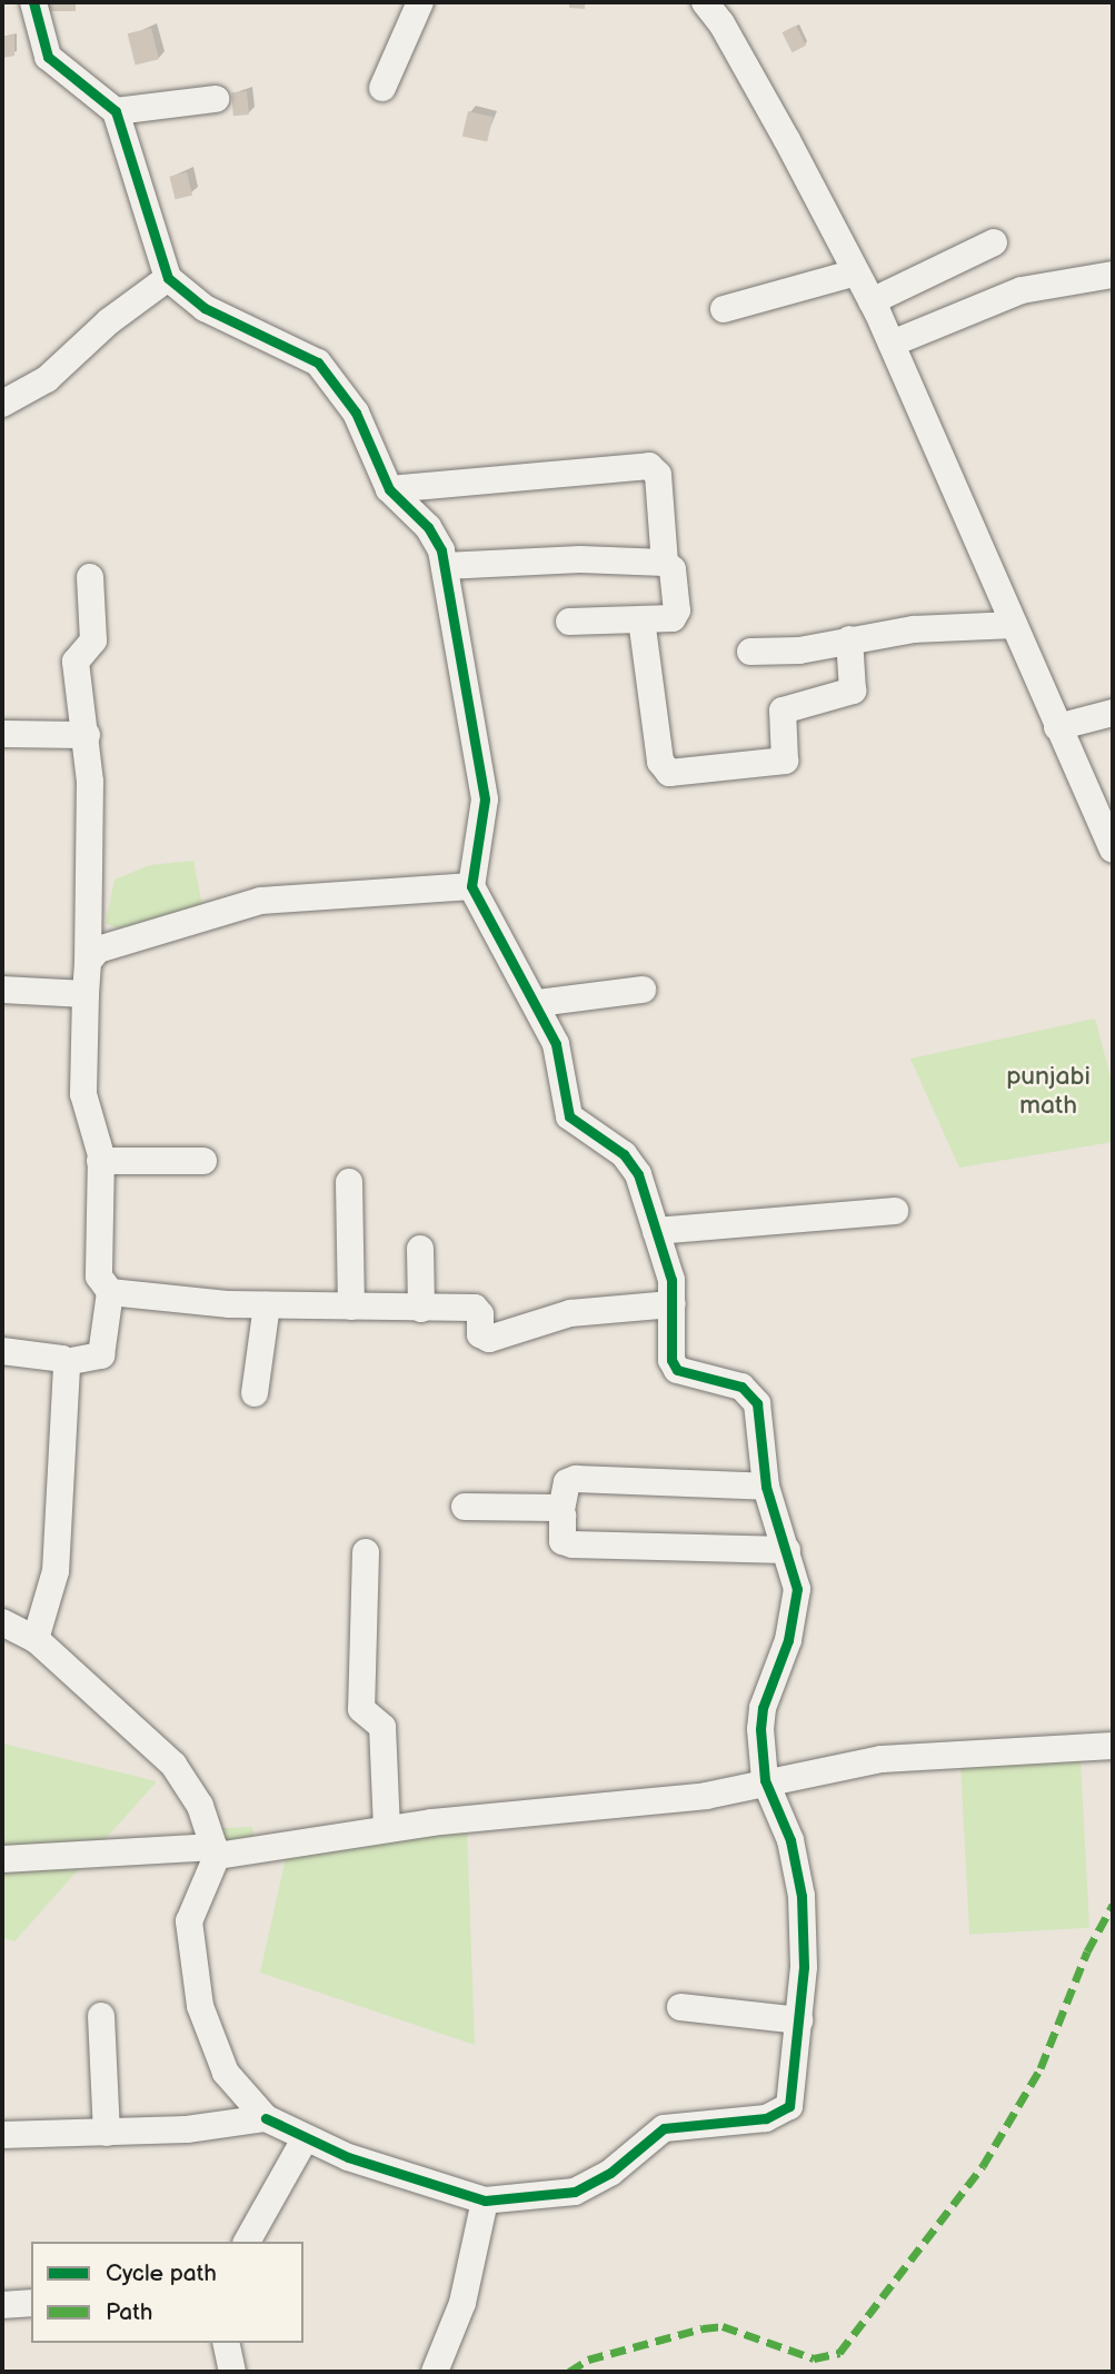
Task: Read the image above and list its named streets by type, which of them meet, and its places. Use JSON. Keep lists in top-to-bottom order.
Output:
{
  "parks": ["punjabi math"],
  "legend": ["Cycle path", "Path"]
}
